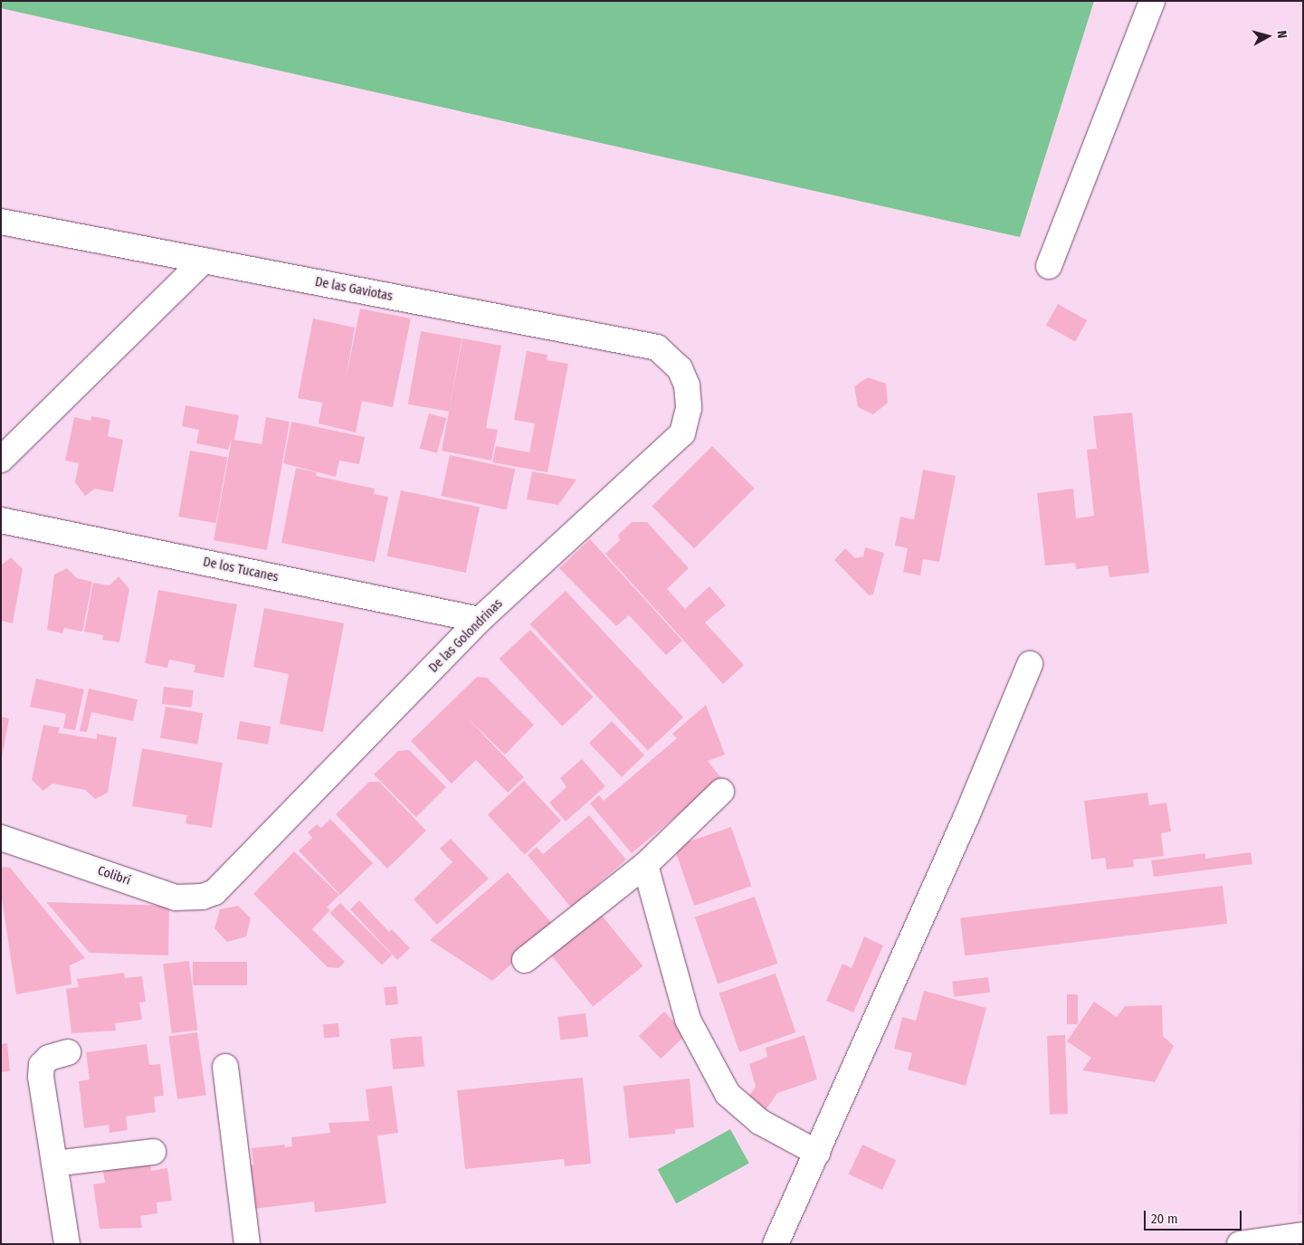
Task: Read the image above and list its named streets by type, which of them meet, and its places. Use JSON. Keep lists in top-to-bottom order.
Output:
{
  "streets": {
    "street": [
      "De las Gaviotas",
      "De los Tucanes",
      "De las Golondrinas",
      "Colibrí"
    ]
  },
  "crossings": [
    ["De las Gaviotas", "De las Golondrinas"],
    ["De los Tucanes", "De las Golondrinas"],
    ["De las Golondrinas", "Colibrí"]
  ],
  "scale_bar": "20 m",
  "north": "right"
}
